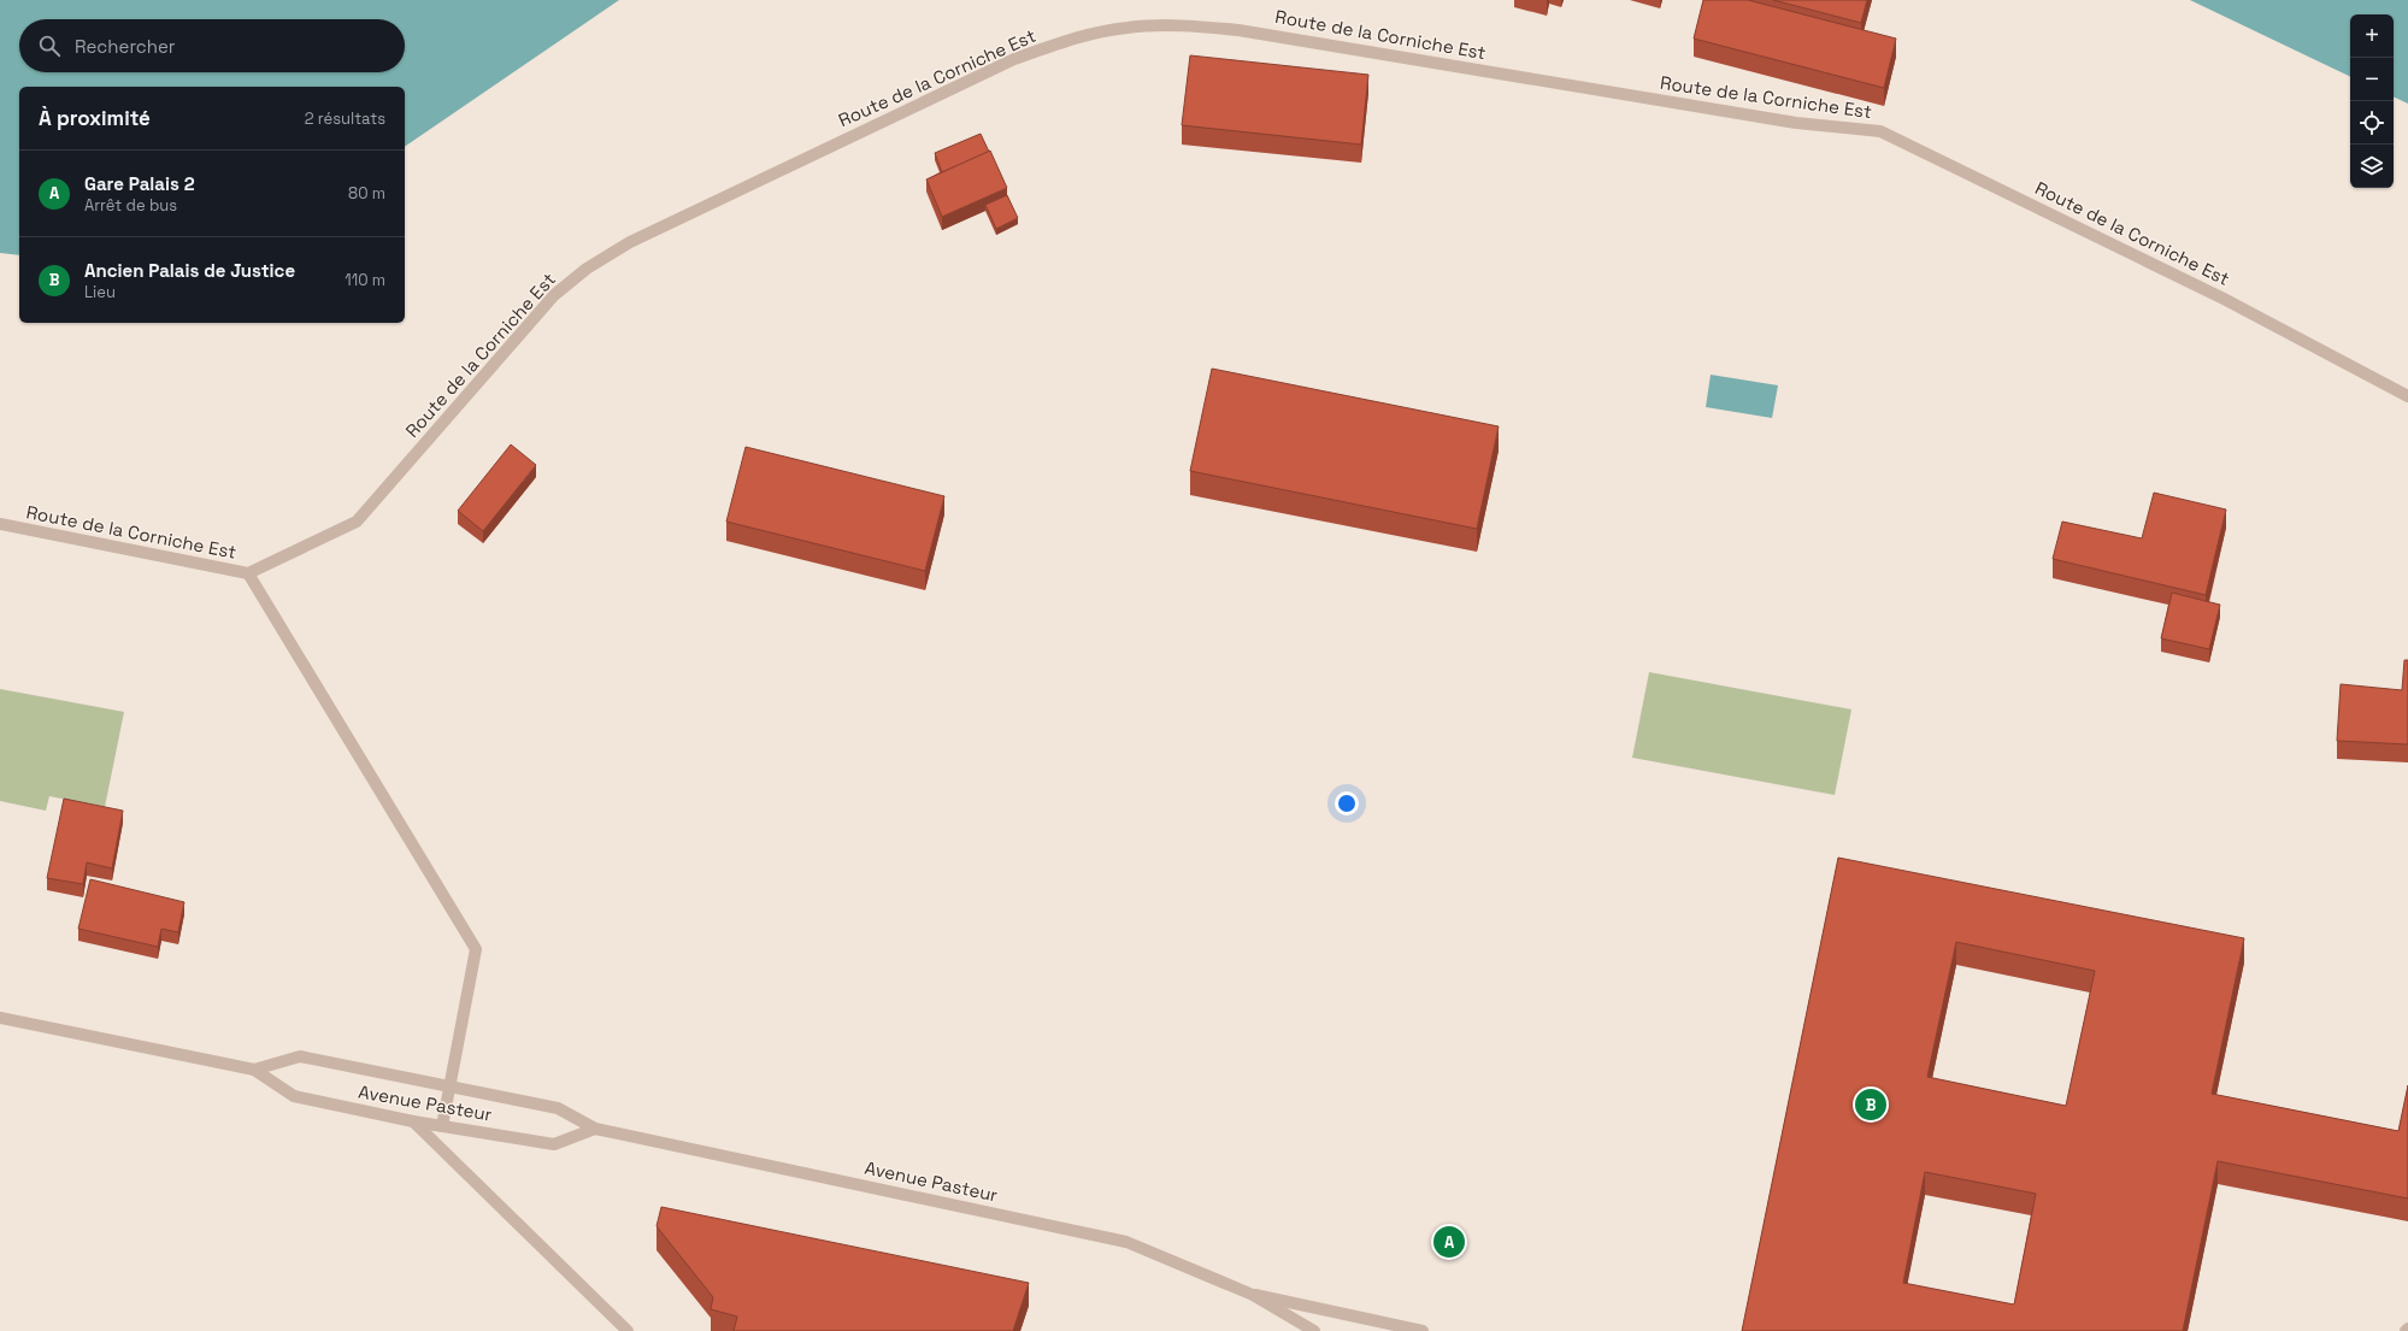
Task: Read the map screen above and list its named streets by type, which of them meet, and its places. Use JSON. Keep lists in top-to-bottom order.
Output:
{
  "streets": {
    "street": ["Route de la Corniche Est", "Avenue Pasteur"]
  },
  "page": {
    "map_buttons": ["+", "−"],
    "search": "Rechercher",
    "heading": ["À proximité", "2 résultats"],
    "list": [
      {
        "mark": "A",
        "name": "Gare Palais 2",
        "note": "Arrêt de bus",
        "value": "80 m"
      },
      {
        "mark": "B",
        "name": "Ancien Palais de Justice",
        "note": "Lieu",
        "value": "110 m"
      }
    ],
    "pins": ["B", "A"]
  }
}
